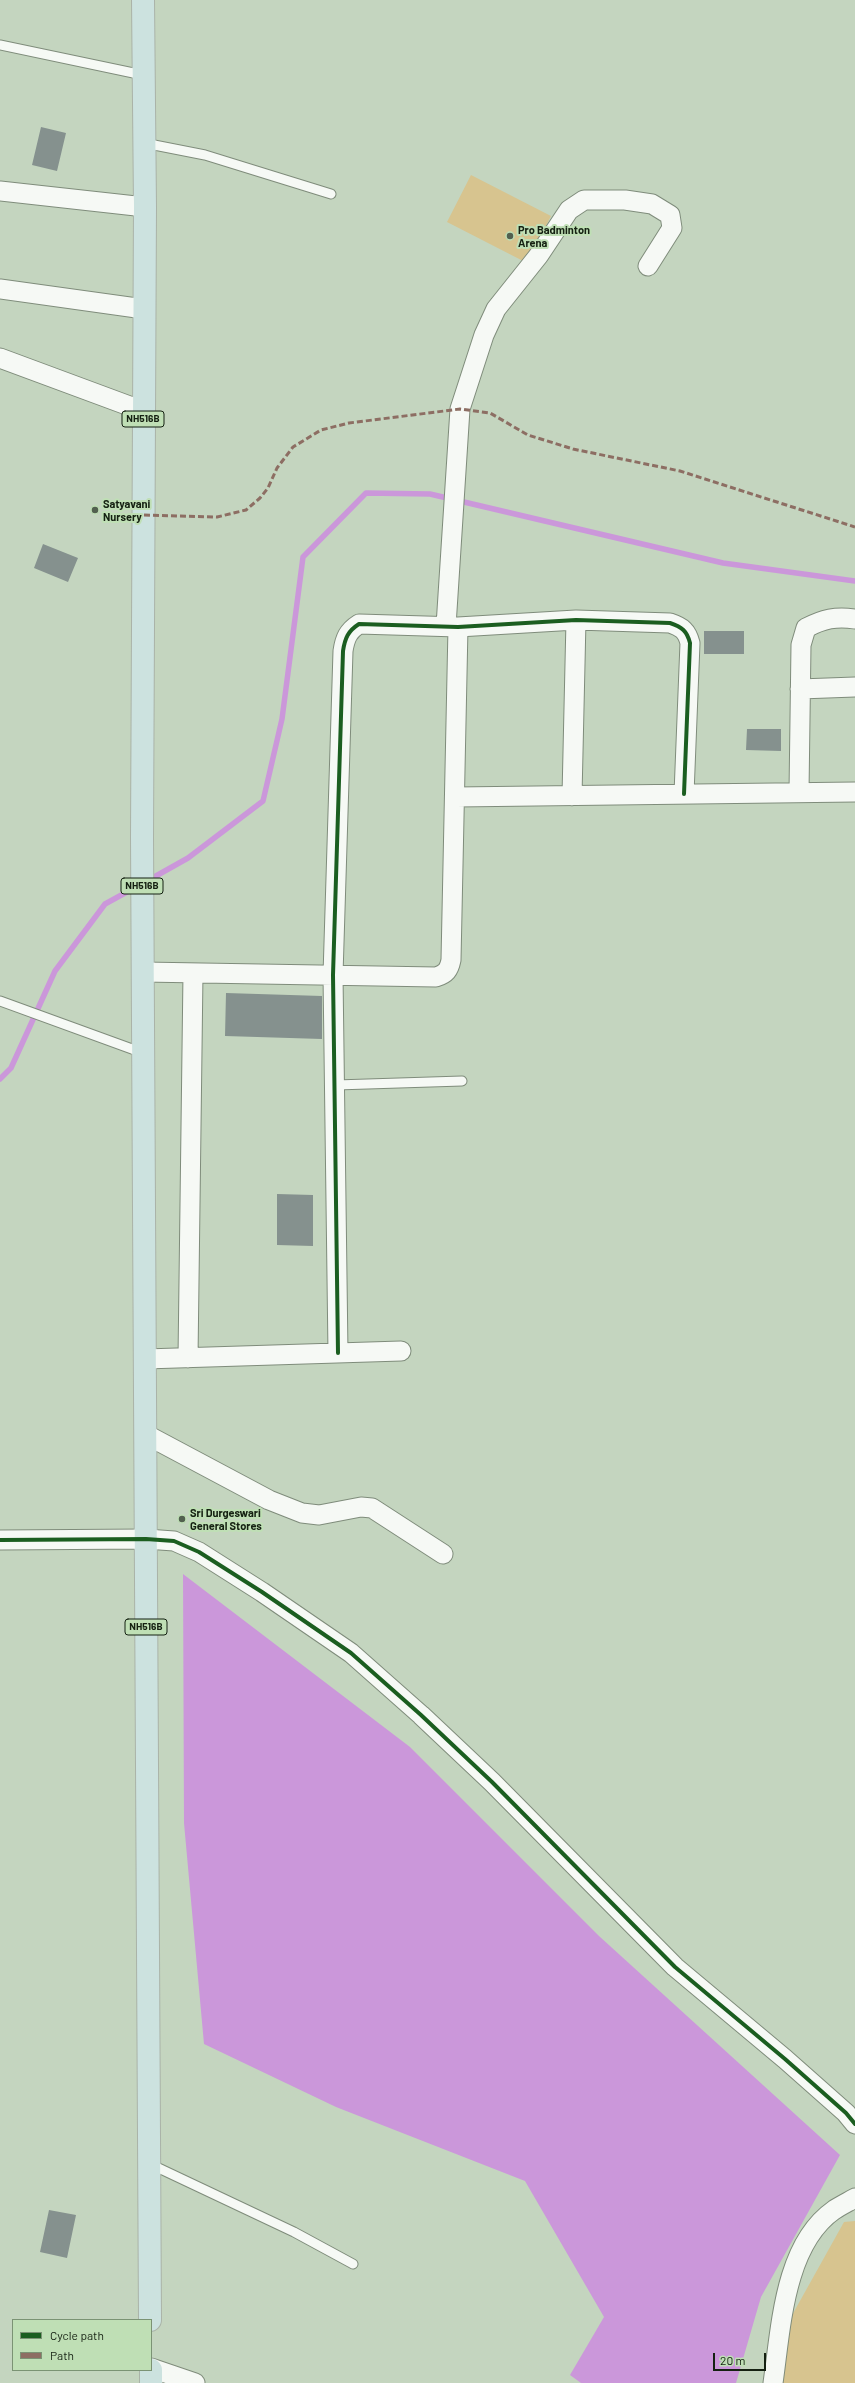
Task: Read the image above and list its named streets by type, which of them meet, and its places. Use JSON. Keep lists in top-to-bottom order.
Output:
{
  "streets": {
    "highway": ["NH516B"]
  },
  "places": ["Pro Badminton Arena", "Satyavani Nursery", "Sri Durgeswari General Stores"],
  "legend": ["Cycle path", "Path"],
  "scale_bar": "20 m"
}
